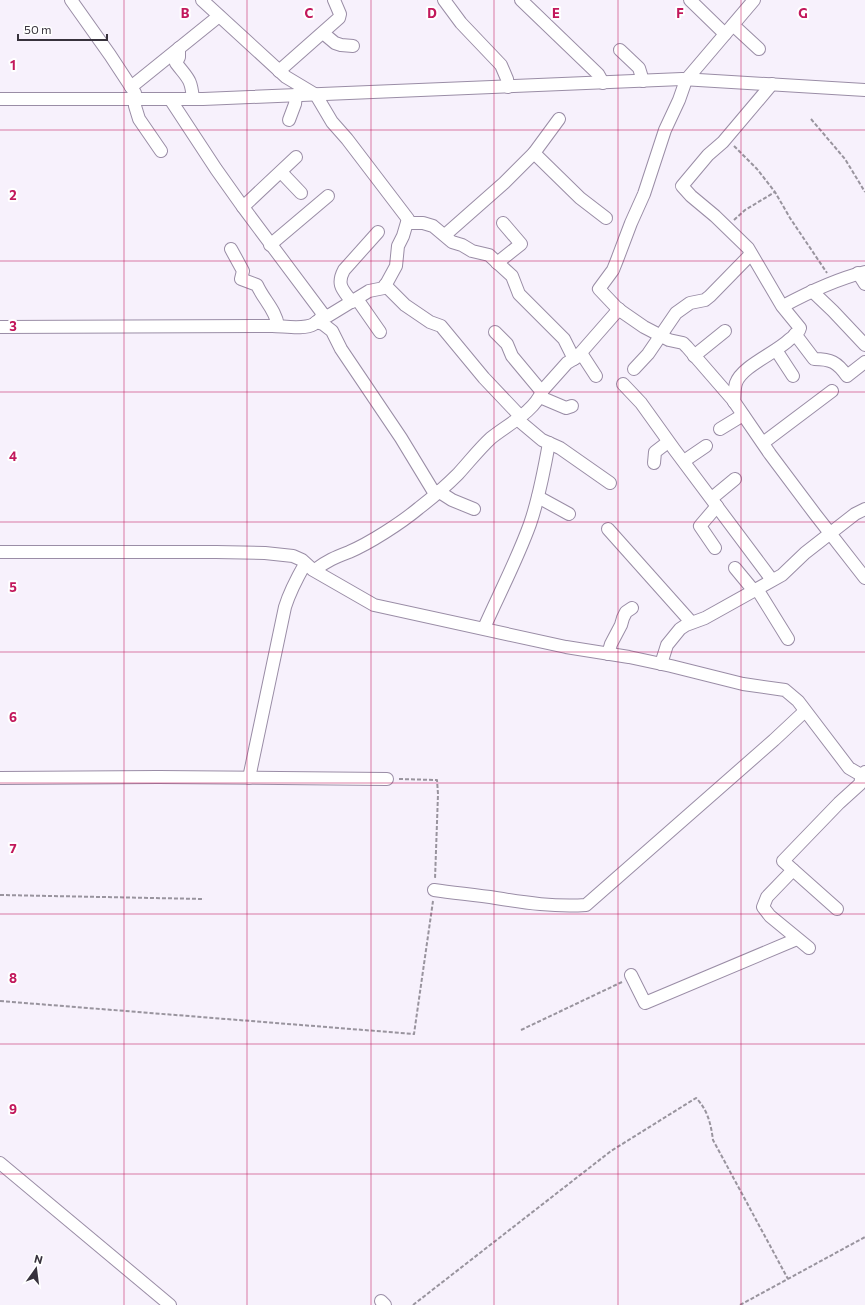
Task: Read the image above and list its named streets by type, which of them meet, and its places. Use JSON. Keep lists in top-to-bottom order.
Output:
{
  "scale_bar": "50 m",
  "north": "top",
  "grid": {
    "columns": [
      "B",
      "C",
      "D",
      "E",
      "F",
      "G"
    ],
    "rows": [
      "1",
      "2",
      "3",
      "4",
      "5",
      "6",
      "7",
      "8",
      "9"
    ]
  }
}
